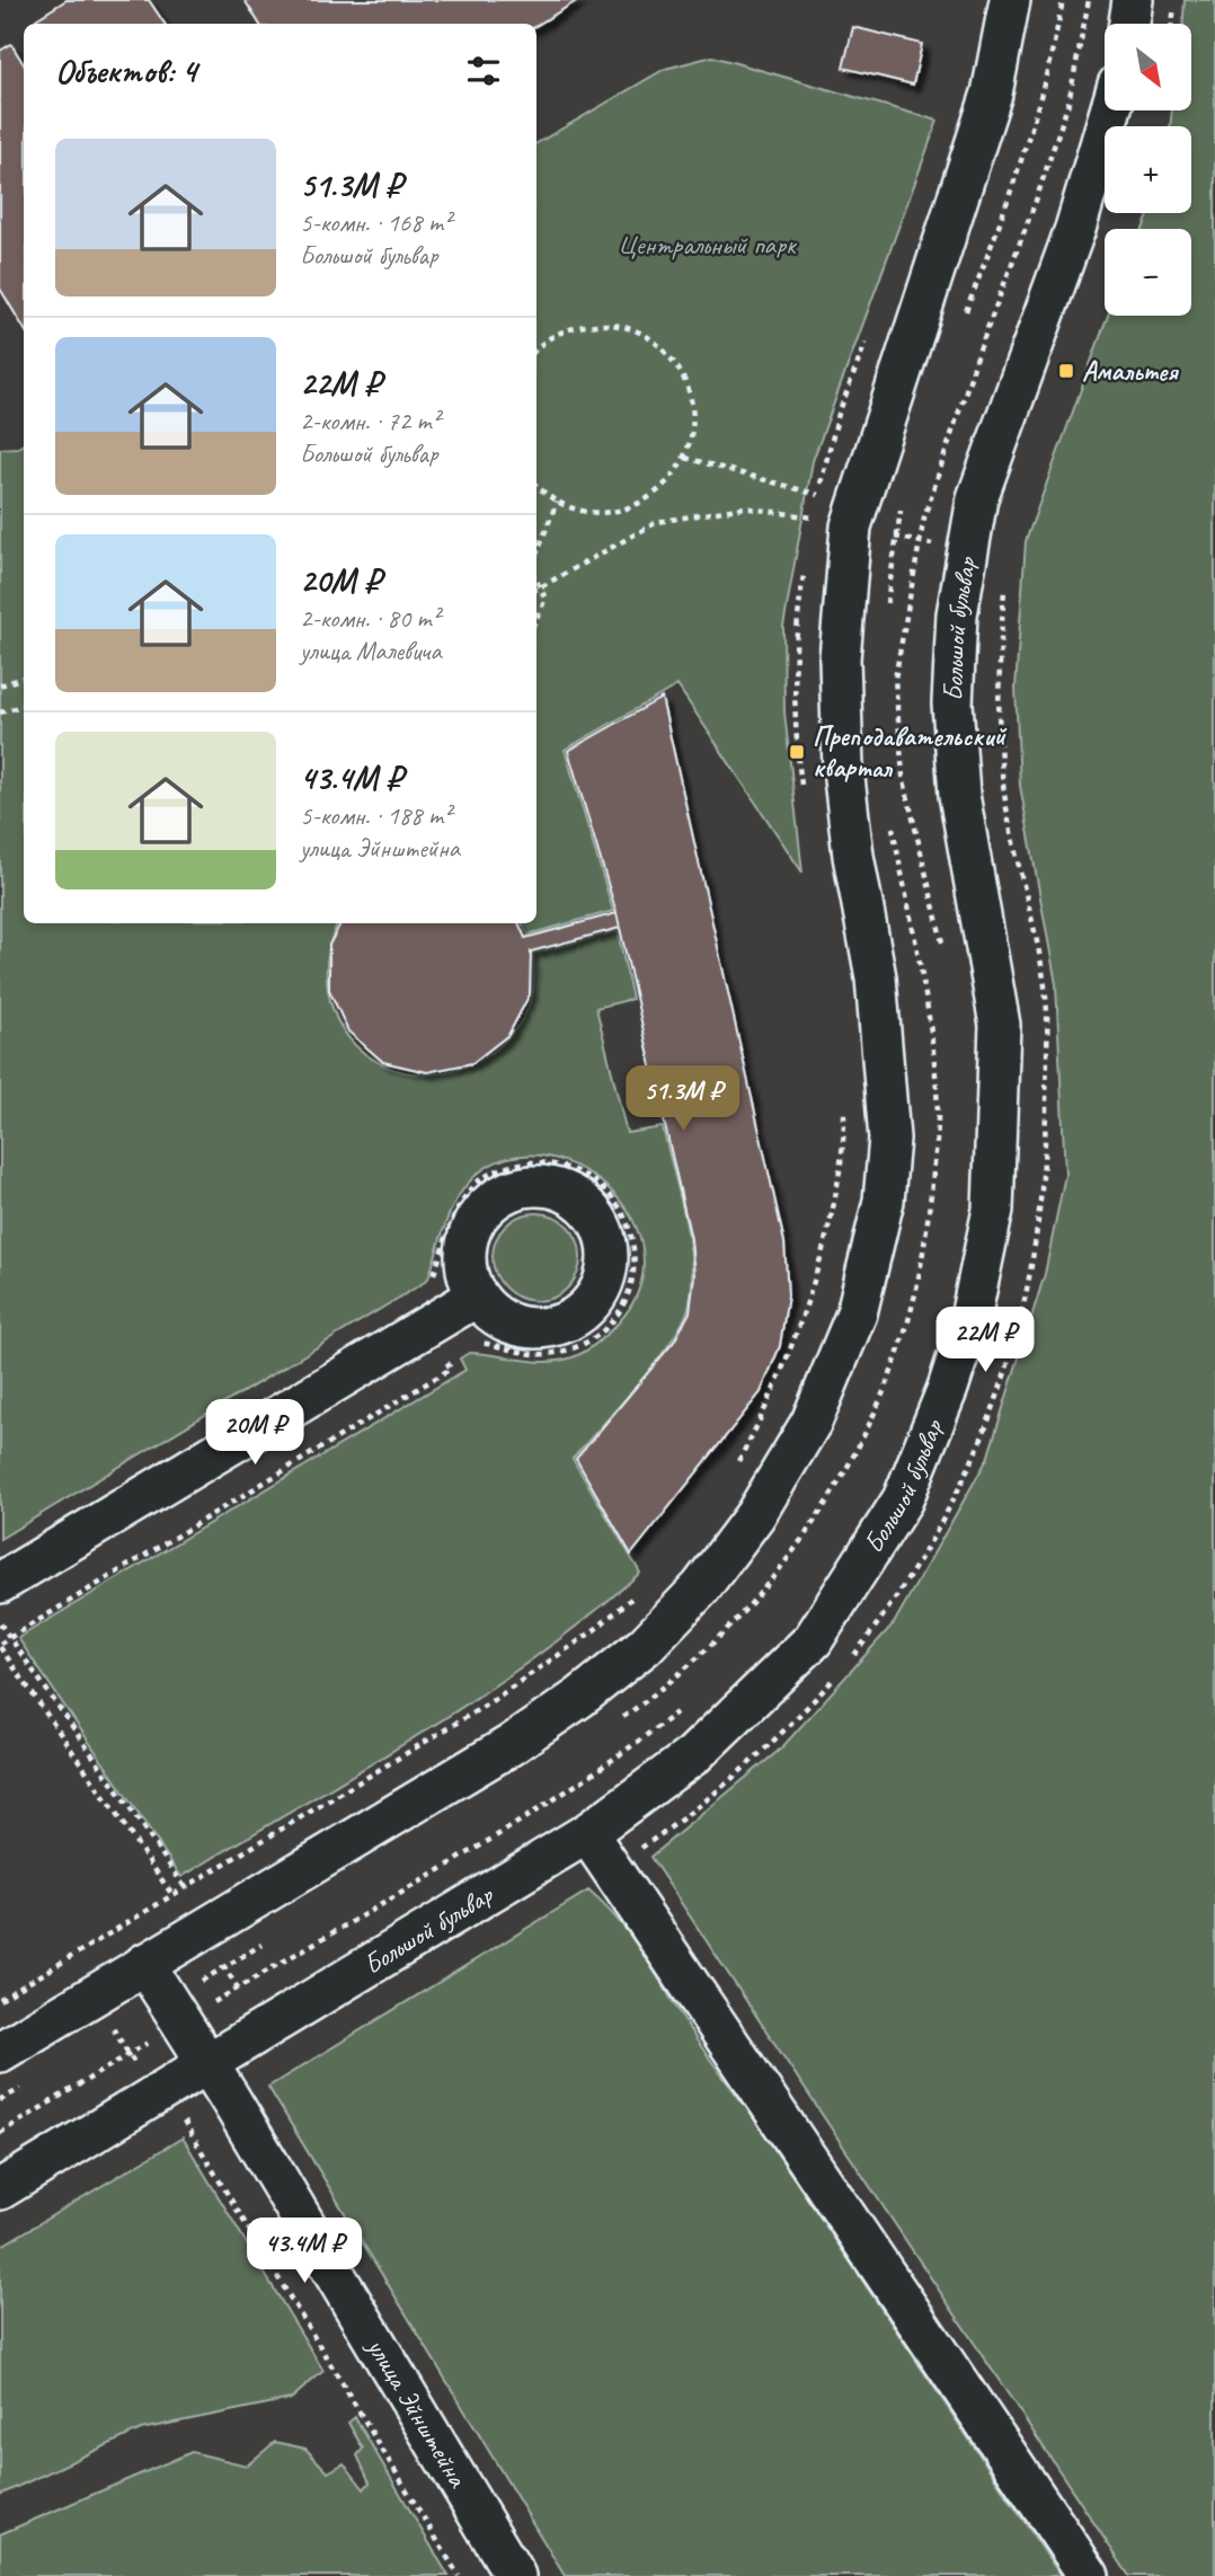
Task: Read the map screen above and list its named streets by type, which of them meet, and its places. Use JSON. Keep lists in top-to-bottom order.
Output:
{
  "streets": {
    "street": ["Большой бульвар", "улица Эйнштейна"]
  },
  "crossings": [
    ["Большой бульвар", "улица Эйнштейна"]
  ],
  "parks": ["Центральный парк"],
  "places": {
    "transit": ["Амальтея", "Преподавательский квартал"]
  },
  "north": "bottom right",
  "page": {
    "map_buttons": ["+", "−"],
    "heading": "Объектов: 4",
    "list": [
      {
        "name": "51.3M ₽",
        "note": "5-комн. · 168 m² · Большой бульвар"
      },
      {
        "name": "22M ₽",
        "note": "2-комн. · 72 m² · Большой бульвар"
      },
      {
        "name": "20M ₽",
        "note": "2-комн. · 80 m² · улица Малевича"
      },
      {
        "name": "43.4M ₽",
        "note": "5-комн. · 188 m² · улица Эйнштейна"
      }
    ],
    "price": [
      "51.3M ₽",
      "22M ₽",
      "20M ₽",
      "43.4M ₽"
    ]
  }
}
